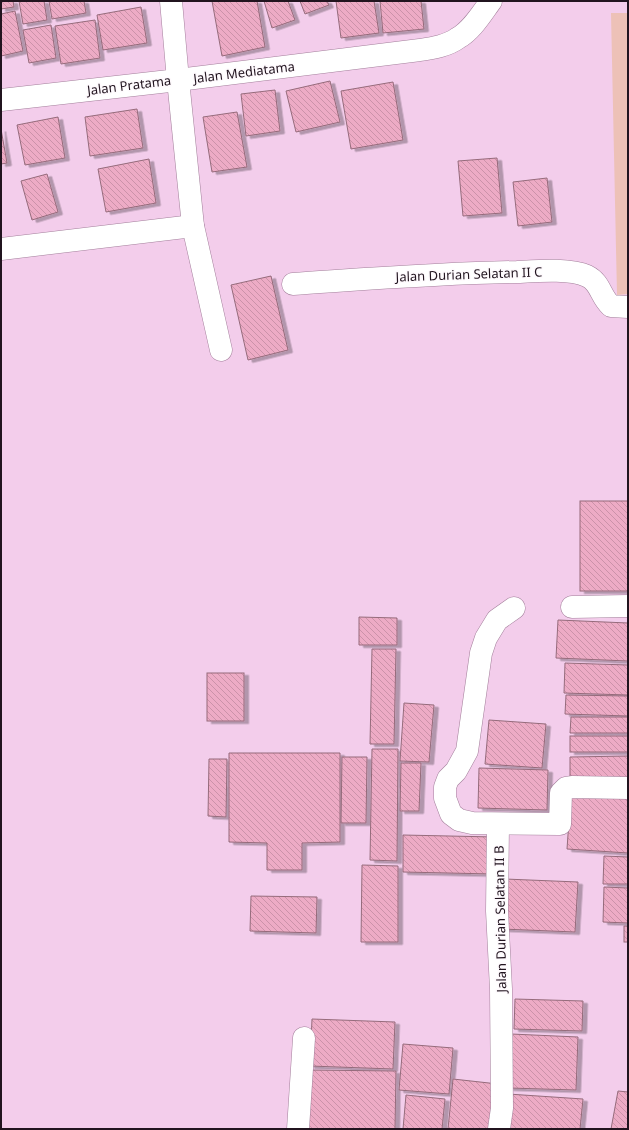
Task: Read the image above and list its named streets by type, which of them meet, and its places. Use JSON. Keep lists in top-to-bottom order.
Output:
{
  "streets": {
    "street": [
      "Jalan Mediatama",
      "Jalan Pratama",
      "Jalan Durian Selatan II C",
      "Jalan Durian Selatan II B"
    ]
  },
  "crossings": [
    ["Jalan Mediatama", "Jalan Pratama"]
  ]
}
